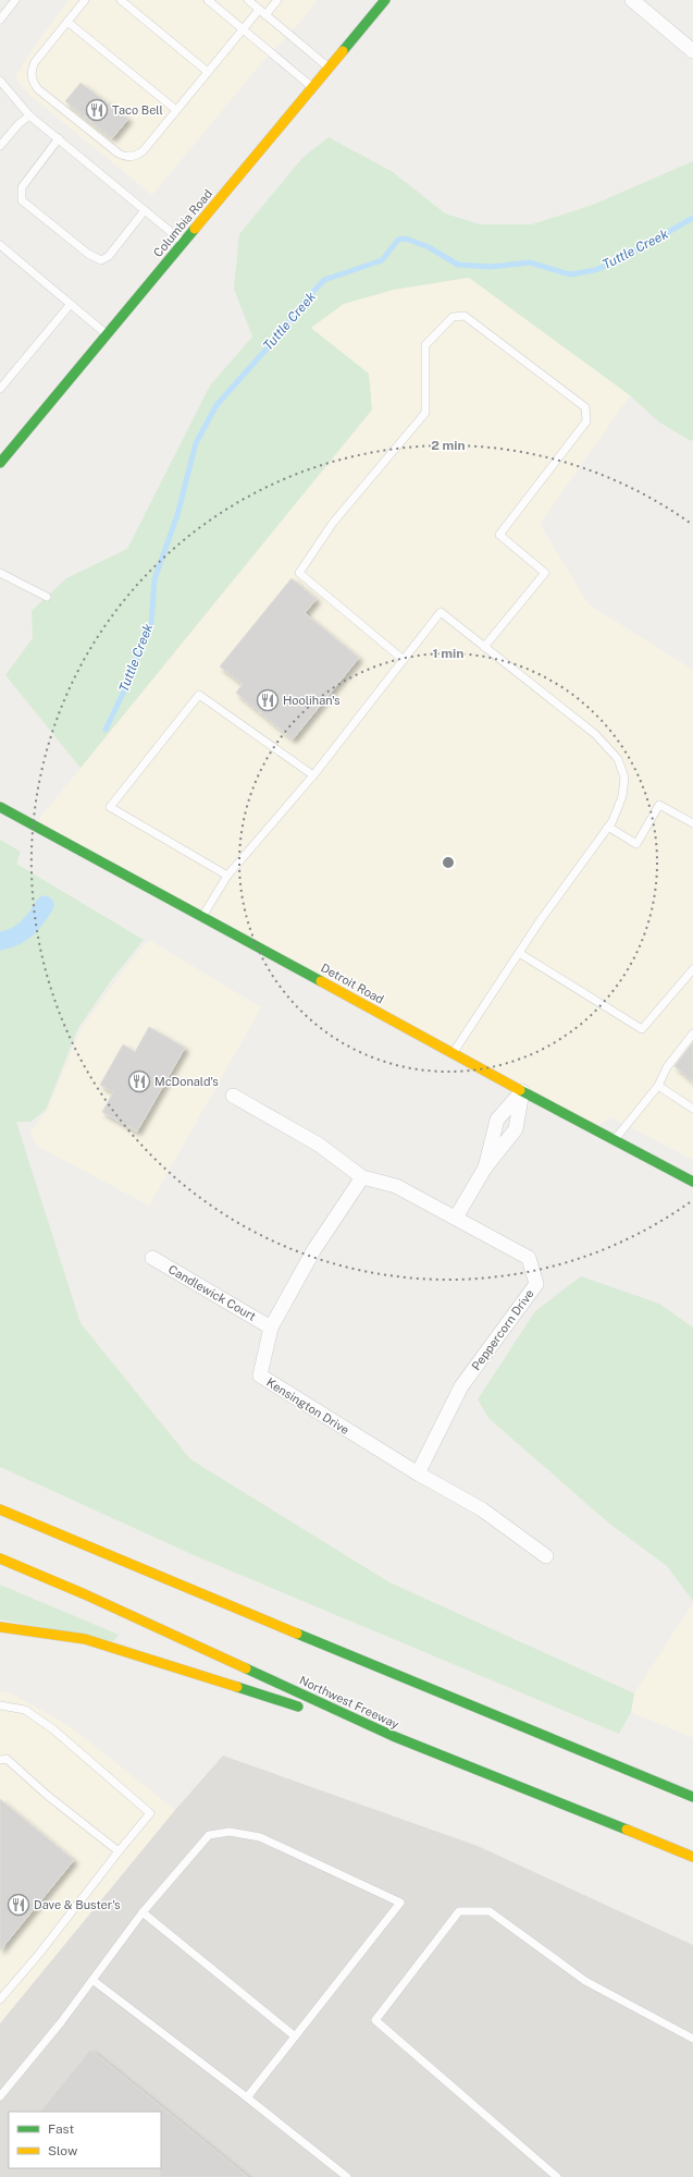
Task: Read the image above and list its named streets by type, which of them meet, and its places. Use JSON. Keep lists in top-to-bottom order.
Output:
{
  "streets": {
    "main road": ["Columbia Road", "Detroit Road", "Northwest Freeway"],
    "street": ["Candlewick Court", "Peppercorn Drive", "Kensington Drive"]
  },
  "crossings": [
    ["Candlewick Court", "Kensington Drive"],
    ["Peppercorn Drive", "Kensington Drive"]
  ],
  "water": ["Tuttle Creek"],
  "places": {
    "restaurant": [
      "Taco Bell",
      "Hoolihan's",
      "McDonald's",
      "Dave & Buster's"
    ]
  },
  "legend": ["Fast", "Slow"],
  "rings": ["2 min", "1 min"]
}
